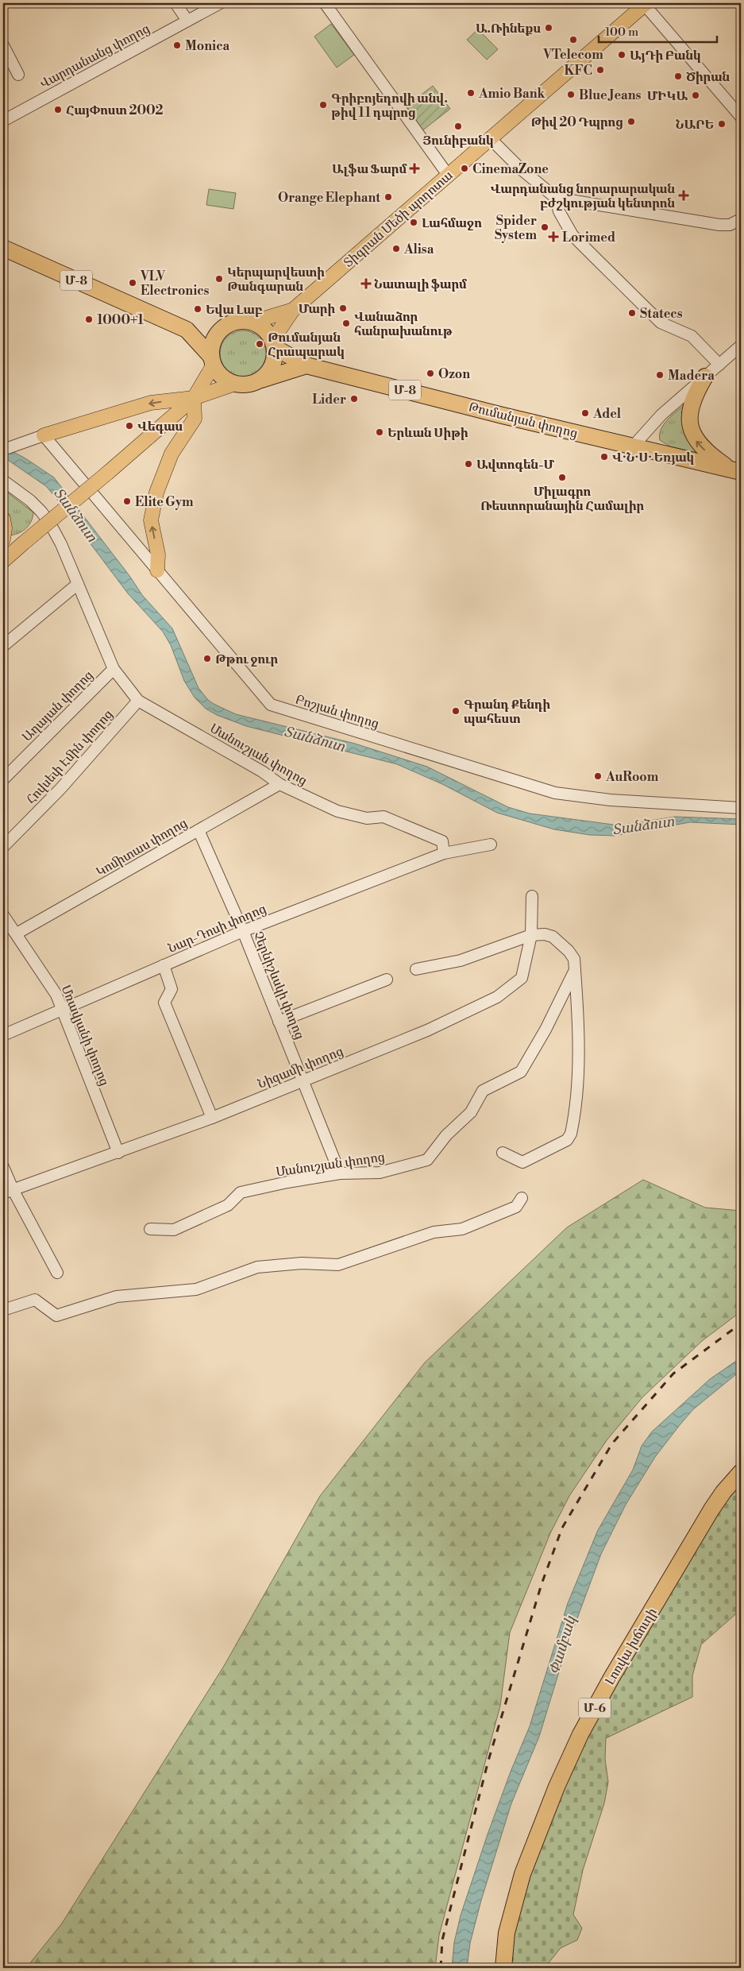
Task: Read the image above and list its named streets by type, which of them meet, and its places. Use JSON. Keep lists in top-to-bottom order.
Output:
{
  "streets": {
    "highway": [
      "Մ-8",
      "Թումանյան փողոց",
      "Լոռվա խճուղի",
      "Մ-6"
    ],
    "main road": ["Տիգրան Մեծի պողոտա"],
    "street": [
      "Վարդանանց փողոց",
      "Աղայան փողոց",
      "Բոշյան փողոց",
      "Մանուշյան փողոց",
      "Հովսեփ Էմին փողոց",
      "Կոմիտաս փողոց",
      "Նար-Դոսի փողոց",
      "Չերնիշևսկի փողոց",
      "Մռավյանի փողոց",
      "Նիզամի փողոց"
    ]
  },
  "crossings": [
    ["Տիգրան Մեծի պողոտա", "Մ-8"],
    ["Մ-8", "Թումանյան փողոց"],
    ["Աղայան փողոց", "Մանուշյան փողոց"],
    ["Մանուշյան փողոց", "Հովսեփ Էմին փողոց"],
    ["Մանուշյան փողոց", "Կոմիտաս փողոց"],
    ["Մանուշյան փողոց", "Նար-Դոսի փողոց"],
    ["Մանուշյան փողոց", "Չերնիշևսկի փողոց"],
    ["Կոմիտաս փողոց", "Չերնիշևսկի փողոց"],
    ["Կոմիտաս փողոց", "Մռավյանի փողոց"],
    ["Նար-Դոսի փողոց", "Չերնիշևսկի փողոց"],
    ["Նար-Դոսի փողոց", "Մռավյանի փողոց"],
    ["Չերնիշևսկի փողոց", "Նիզամի փողոց"],
    ["Մռավյանի փողոց", "Նիզամի փողոց"]
  ],
  "water": ["Տանձուտ", "Փամբակ"],
  "places": {
    "other": [
      "Ա.Ռինեքս",
      "VTelecom",
      "Monica",
      "ԱյԴի Բանկ",
      "KFC",
      "Ծիրան",
      "Amio Bank",
      "Blue Jeans",
      "ՄԻԿԱ",
      "Գրիբոյեդովի անվ. թիվ 11 դպրոց",
      "ՀայՓոստ 2002",
      "Թիվ 20 Դպրոց",
      "ՆԱՐԵ",
      "Յունիբանկ",
      "CinemaZone",
      "Orange Elephant",
      "Լահմաջո",
      "Spider System",
      "Alisa",
      "Կերպարվեստի Թանգարան",
      "VLV Electronics",
      "Մարի",
      "Եվա Լաբ",
      "Statecs",
      "1000+1",
      "Վանաձոր հանրախանութ",
      "Թումանյան Հրապարակ",
      "Ozon",
      "Madera",
      "Lider",
      "Adel",
      "Վեգաս",
      "Երևան Սիթի",
      "Վ․Ն․Ս․ Եռյակ",
      "Ավտոգեն-Մ",
      "Միլագրո Ռեստորանային Համալիր",
      "Elite Gym",
      "Թթու ջուր",
      "Գրանդ Քենդի պահեստ",
      "AuRoom"
    ],
    "health": [
      "Ալֆա Ֆարմ",
      "Վարդանանց նորարարական բժշկության կենտրոն",
      "Lorimed",
      "Նատալի ֆարմ"
    ]
  },
  "scale_bar": "100 m"
}
